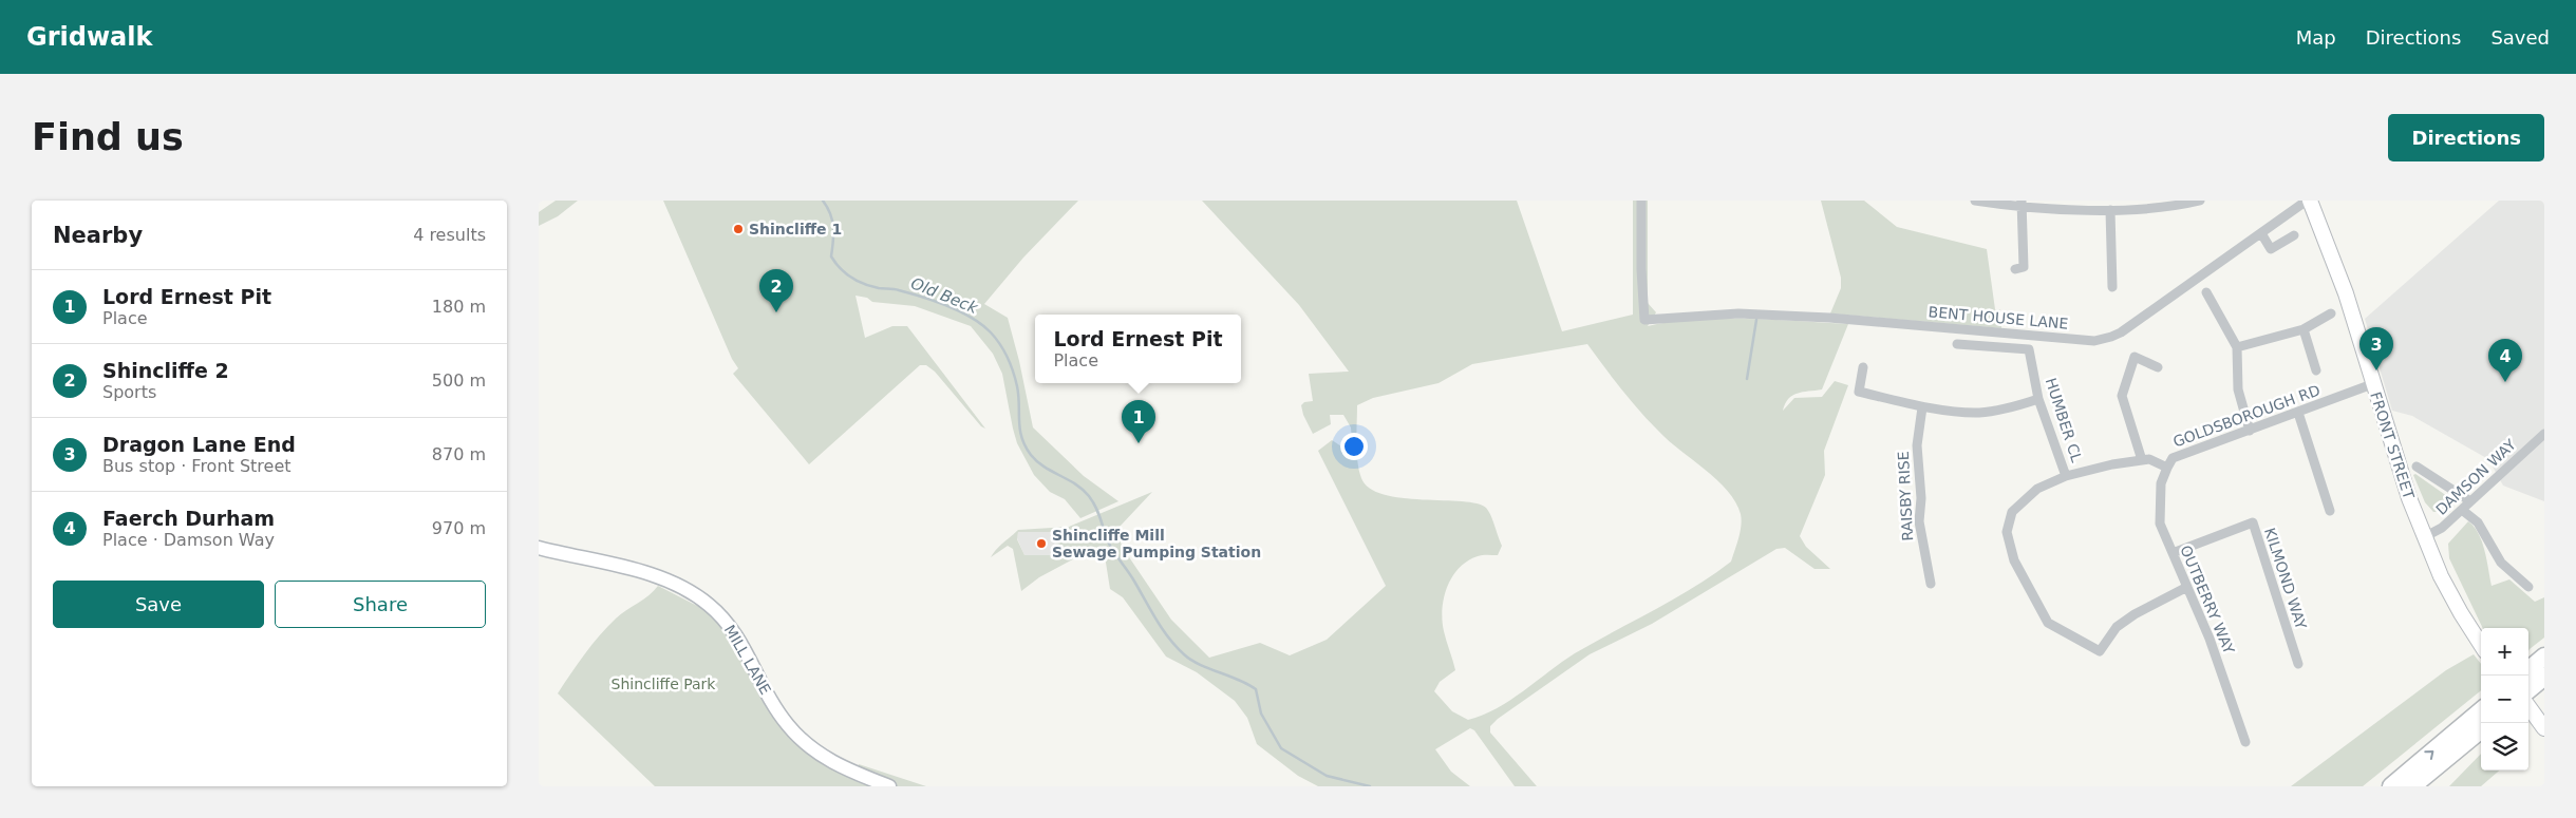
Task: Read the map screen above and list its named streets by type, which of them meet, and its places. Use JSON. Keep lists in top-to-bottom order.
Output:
{
  "streets": {
    "main road": ["FRONT STREET", "MILL LANE"],
    "street": [
      "BENT HOUSE LANE",
      "GOLDSBOROUGH RD",
      "HUMBER CL",
      "DAMSON WAY",
      "RAISBY RISE",
      "KILMOND WAY",
      "OUTBERRY WAY"
    ]
  },
  "crossings": [
    ["BENT HOUSE LANE", "FRONT STREET"],
    ["GOLDSBOROUGH RD", "HUMBER CL"],
    ["GOLDSBOROUGH RD", "FRONT STREET"],
    ["GOLDSBOROUGH RD", "OUTBERRY WAY"],
    ["FRONT STREET", "DAMSON WAY"],
    ["KILMOND WAY", "OUTBERRY WAY"]
  ],
  "water": ["Old Beck"],
  "parks": ["Shincliffe Park"],
  "places": ["Shincliffe 1", "Shincliffe Mill Sewage Pumping Station"],
  "page": {
    "header": "Gridwalk",
    "nav": ["Map", "Directions", "Saved"],
    "buttons": [
      "Directions",
      ["Save", "Share"]
    ],
    "title": "Find us",
    "heading": ["Nearby", "4 results"],
    "list": [
      {
        "mark": "1",
        "name": "Lord Ernest Pit",
        "note": "Place",
        "value": "180 m"
      },
      {
        "mark": "2",
        "name": "Shincliffe 2",
        "note": "Sports",
        "value": "500 m"
      },
      {
        "mark": "3",
        "name": "Dragon Lane End",
        "note": "Bus stop · Front Street",
        "value": "870 m"
      },
      {
        "mark": "4",
        "name": "Faerch Durham",
        "note": "Place · Damson Way",
        "value": "970 m"
      }
    ],
    "pins": [
      "2",
      "3",
      "4",
      "1"
    ],
    "popup": ["Lord Ernest Pit", "Place"],
    "map_buttons": ["+", "−"]
  }
}
